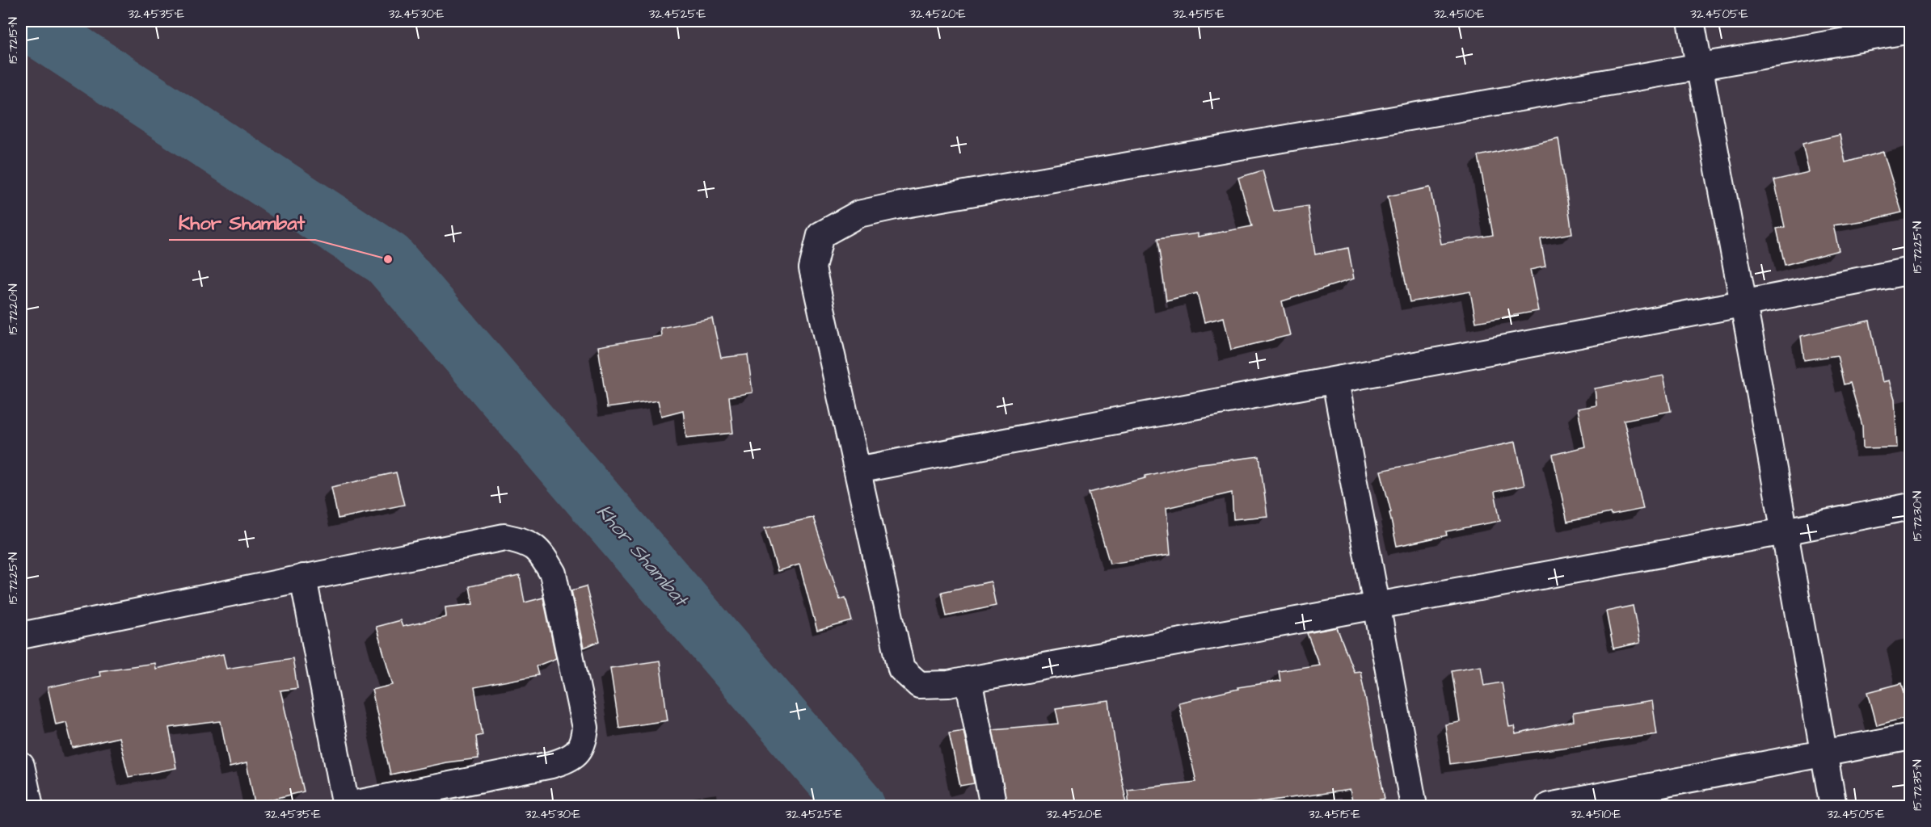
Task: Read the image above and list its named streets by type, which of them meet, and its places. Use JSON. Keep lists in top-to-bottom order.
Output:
{
  "water": ["Khor Shambat"],
  "places": ["Khor Shambat"],
  "coordinates": [
    "32.4535°E",
    "32.4530°E",
    "32.4525°E",
    "32.4520°E",
    "32.4515°E",
    "32.4510°E",
    "32.4505°E",
    "15.7215°N",
    "15.7225°N",
    "15.7220°N",
    "15.7230°N",
    "15.7235°N"
  ]
}
